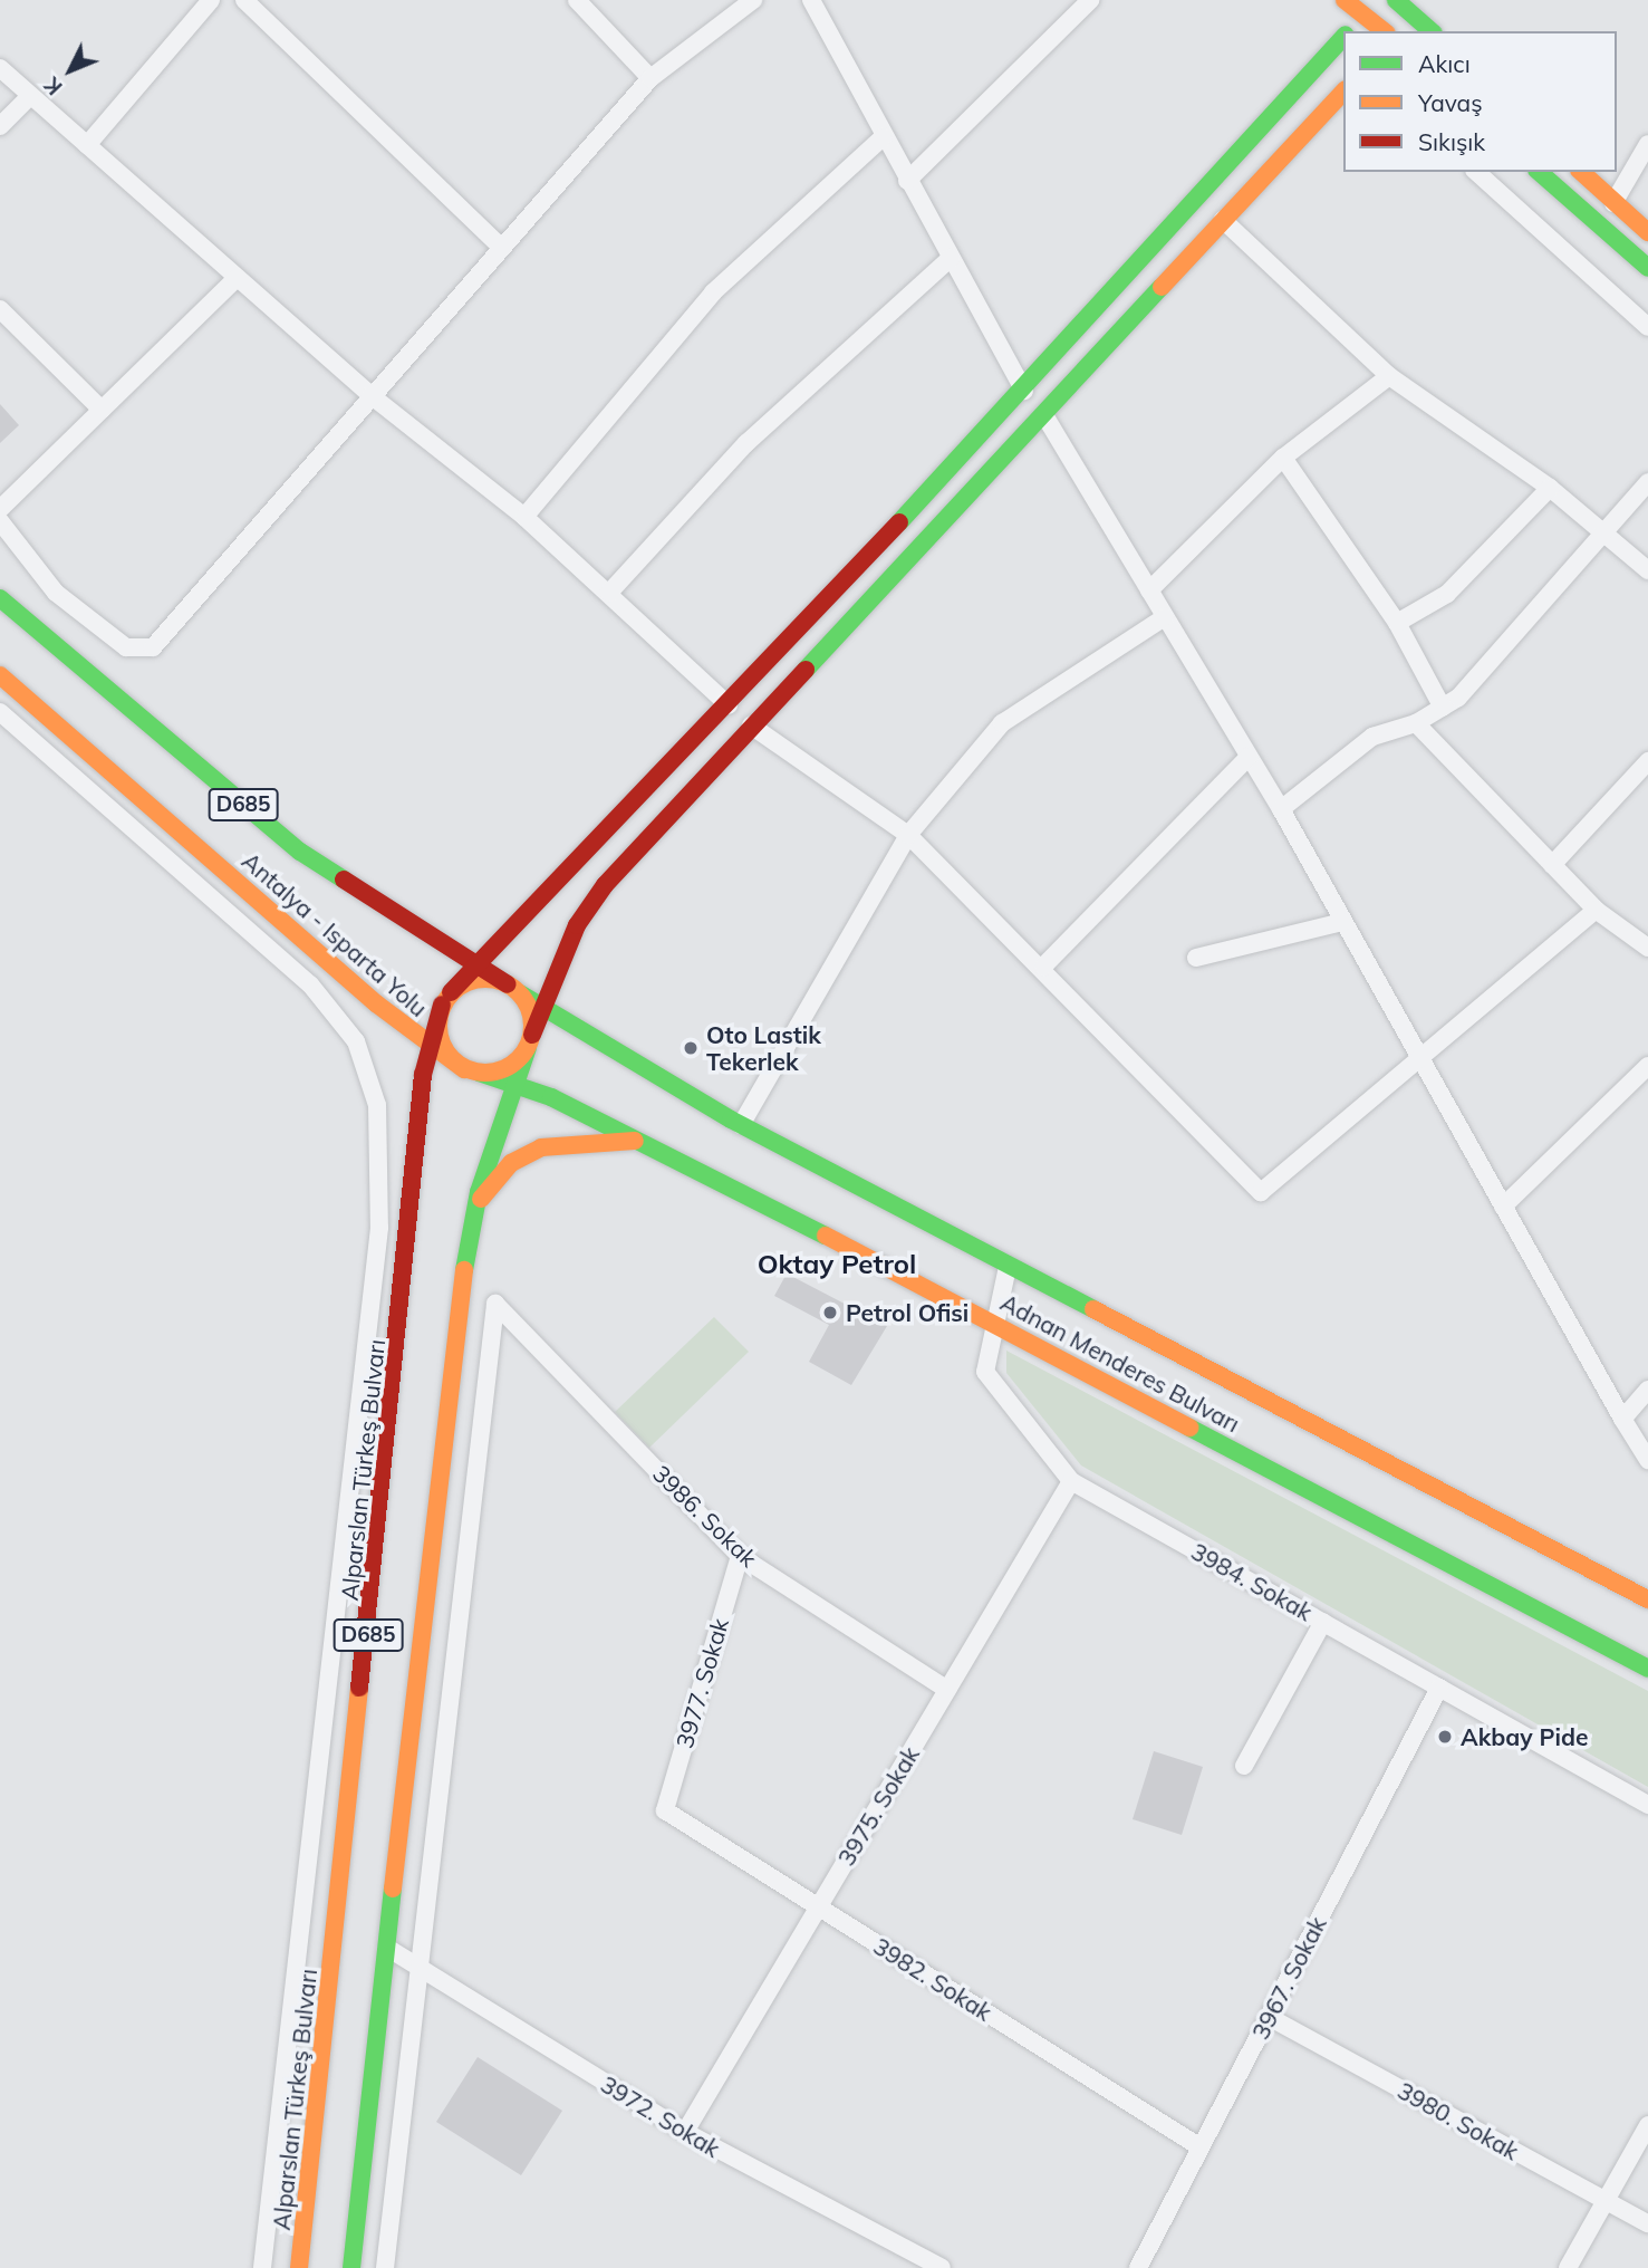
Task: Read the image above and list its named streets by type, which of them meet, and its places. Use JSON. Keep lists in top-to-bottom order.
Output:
{
  "streets": {
    "main road": [
      "D685",
      "Antalya - Isparta Yolu",
      "Adnan Menderes Bulvarı",
      "Alparslan Türkeş Bulvarı"
    ],
    "street": [
      "3986. Sokak",
      "3984. Sokak",
      "3977. Sokak",
      "3975. Sokak",
      "3967. Sokak",
      "3982. Sokak",
      "3972. Sokak",
      "3980. Sokak"
    ]
  },
  "crossings": [
    ["D685", "Antalya - Isparta Yolu"],
    ["D685", "Adnan Menderes Bulvarı"],
    ["D685", "Alparslan Türkeş Bulvarı"],
    ["D685", "3972. Sokak"],
    ["Antalya - Isparta Yolu", "Adnan Menderes Bulvarı"],
    ["Antalya - Isparta Yolu", "Alparslan Türkeş Bulvarı"],
    ["Adnan Menderes Bulvarı", "Alparslan Türkeş Bulvarı"],
    ["Adnan Menderes Bulvarı", "3984. Sokak"],
    ["3986. Sokak", "3977. Sokak"],
    ["3986. Sokak", "3975. Sokak"],
    ["3986. Sokak", "3972. Sokak"],
    ["3984. Sokak", "3975. Sokak"],
    ["3984. Sokak", "3967. Sokak"],
    ["3977. Sokak", "3982. Sokak"],
    ["3975. Sokak", "3982. Sokak"],
    ["3975. Sokak", "3972. Sokak"],
    ["3967. Sokak", "3982. Sokak"],
    ["3967. Sokak", "3980. Sokak"]
  ],
  "districts": ["Oktay Petrol"],
  "places": ["Oto Lastik Tekerlek", "Petrol Ofisi", "Akbay Pide"],
  "legend": ["Akıcı", "Yavaş", "Sıkışık"],
  "north": "bottom left"
}
